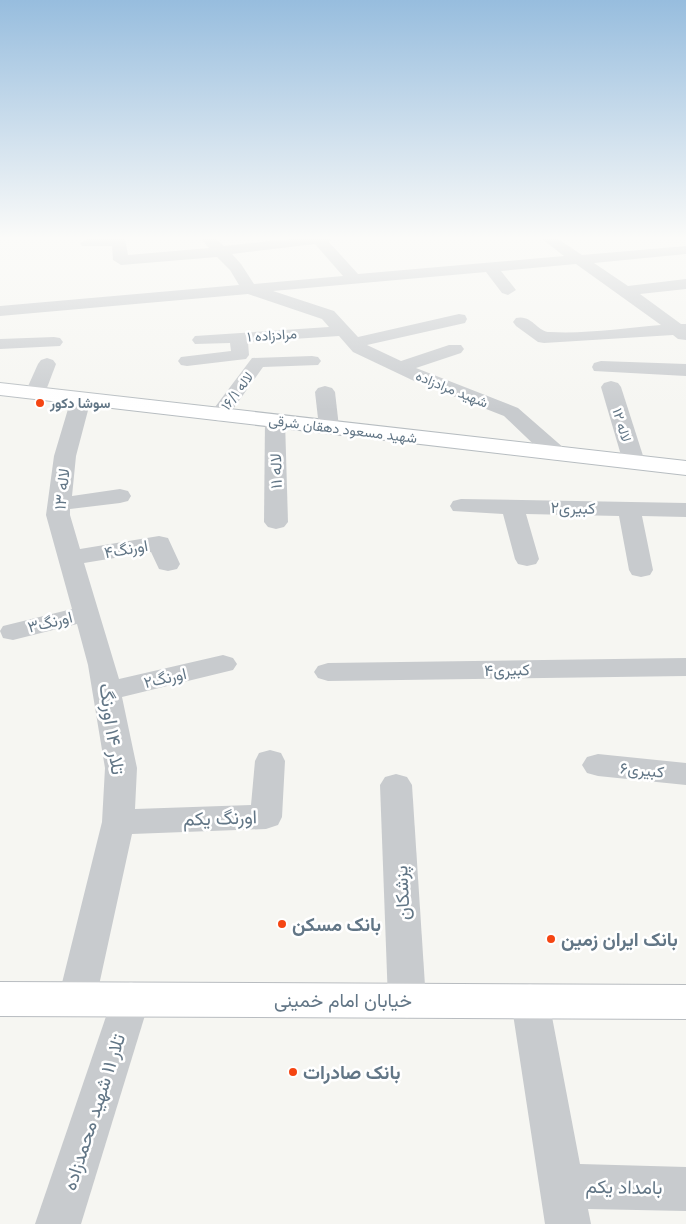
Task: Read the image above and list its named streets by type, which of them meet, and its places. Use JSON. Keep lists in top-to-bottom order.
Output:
{
  "streets": {
    "main road": ["شهید مسعود دهقان شرقی", "خیابان امام خمینی"],
    "street": [
      "مرادزاده ۱",
      "شهید مرادزاده",
      "لاله ۱۶/۱",
      "لاله ۱۲",
      "لاله ۱۱",
      "لاله ۱۳",
      "کبیری۲",
      "اورنگ۴",
      "اورنگ۳",
      "کبیری۴",
      "اورنگ۲",
      "تلار ۱۴ اورنگ",
      "کبیری۶",
      "اورنگ یکم",
      "پزشکان",
      "تلار ۱۱ شهید محمدزاده",
      "بامداد یکم"
    ]
  },
  "crossings": [
    ["مرادزاده ۱", "شهید مرادزاده"],
    ["شهید مرادزاده", "شهید مسعود دهقان شرقی"],
    ["لاله ۱۶/۱", "شهید مسعود دهقان شرقی"],
    ["لاله ۱۲", "شهید مسعود دهقان شرقی"],
    ["شهید مسعود دهقان شرقی", "لاله ۱۱"],
    ["شهید مسعود دهقان شرقی", "لاله ۱۳"],
    ["لاله ۱۳", "اورنگ۴"],
    ["لاله ۱۳", "تلار ۱۴ اورنگ"],
    ["اورنگ۴", "تلار ۱۴ اورنگ"],
    ["اورنگ۳", "تلار ۱۴ اورنگ"],
    ["اورنگ۲", "تلار ۱۴ اورنگ"],
    ["تلار ۱۴ اورنگ", "اورنگ یکم"],
    ["تلار ۱۴ اورنگ", "خیابان امام خمینی"],
    ["پزشکان", "خیابان امام خمینی"],
    ["خیابان امام خمینی", "تلار ۱۱ شهید محمدزاده"]
  ],
  "places": [
    "سوشا دکور",
    "بانک مسکن",
    "بانک ایران زمین",
    "بانک صادرات"
  ]
}
